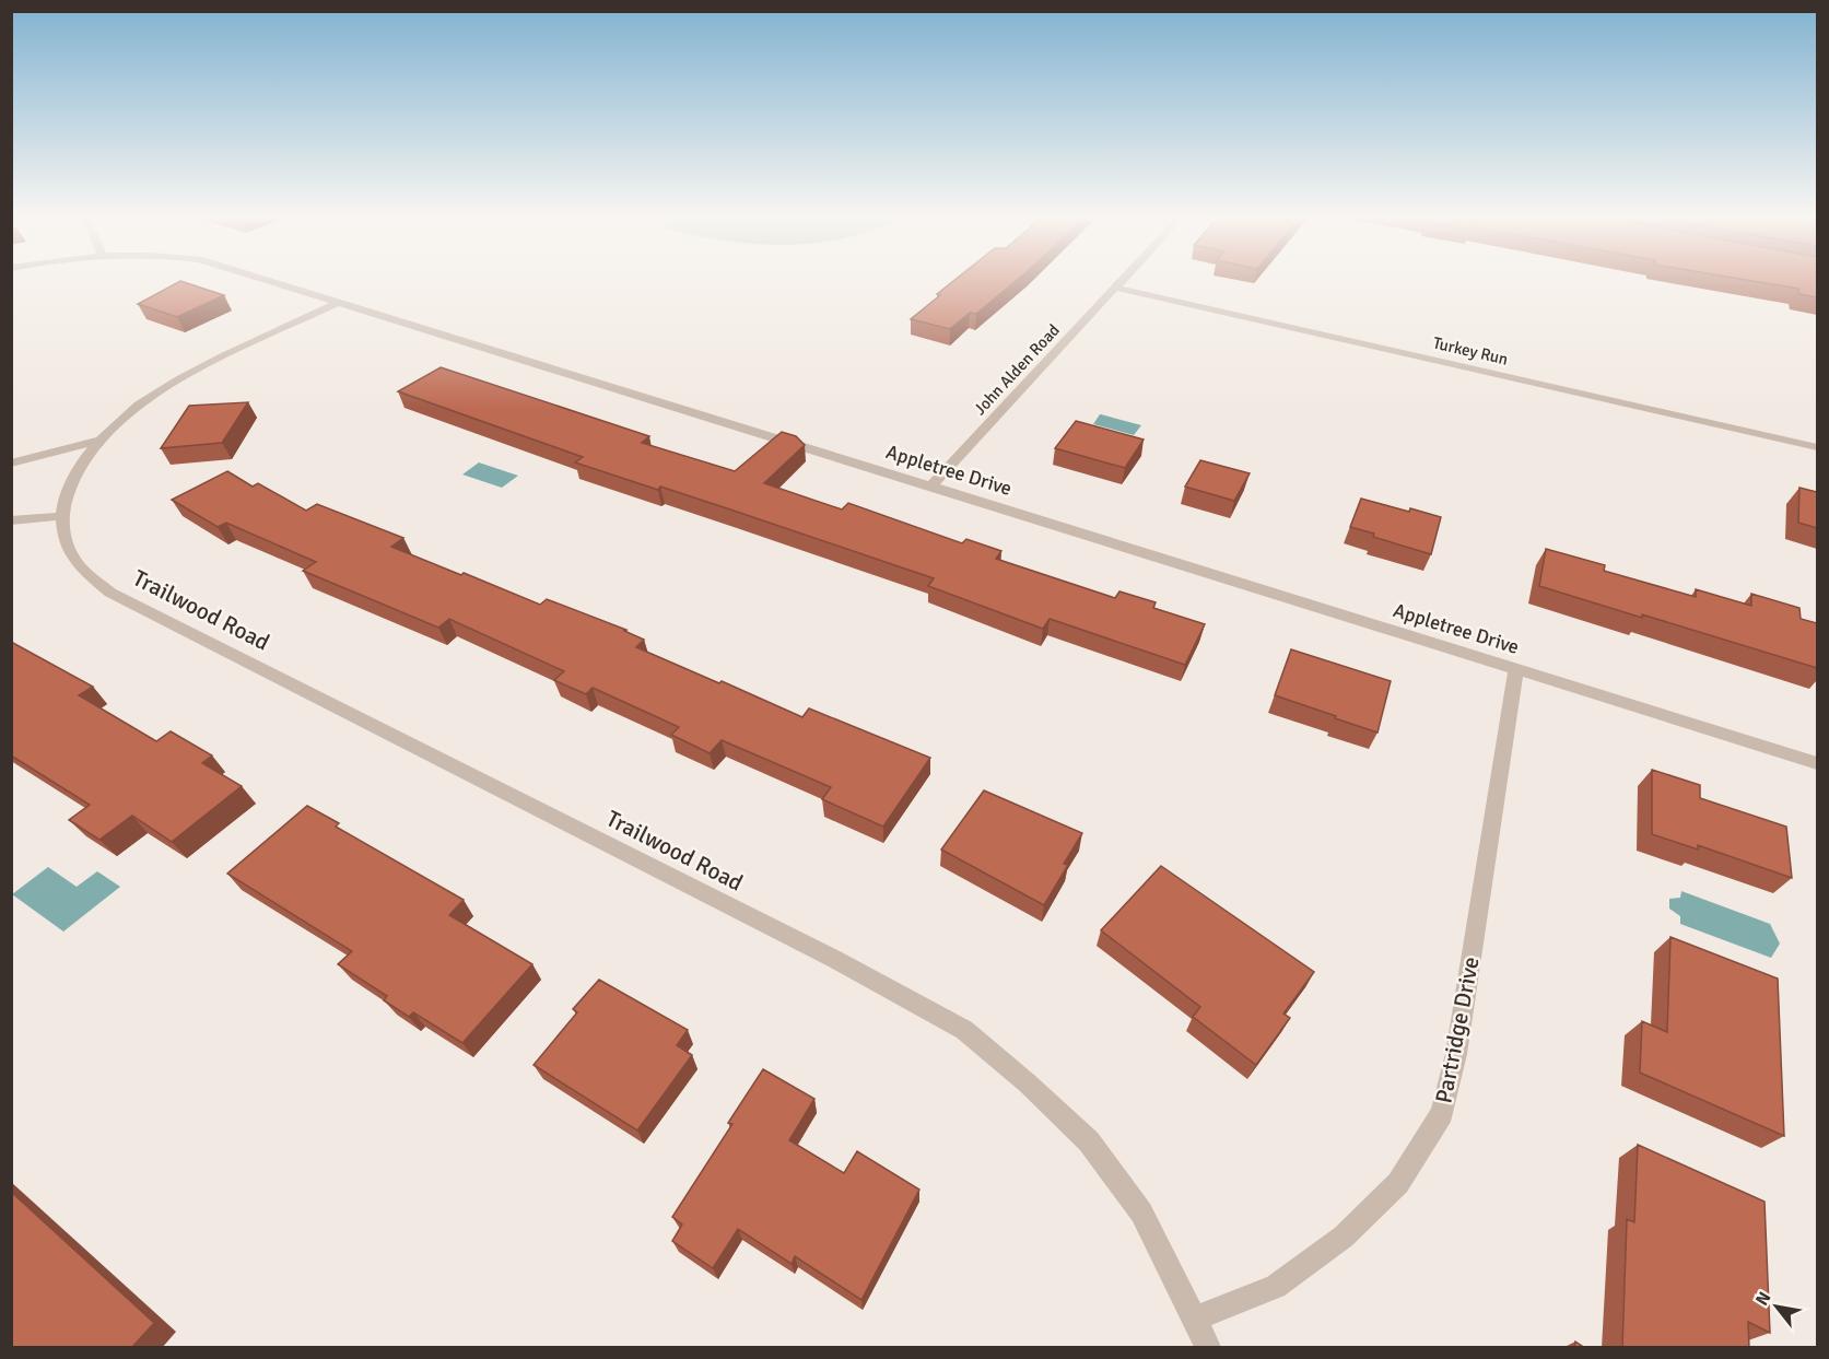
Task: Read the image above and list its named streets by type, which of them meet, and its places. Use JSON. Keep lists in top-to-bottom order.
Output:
{
  "streets": {
    "street": [
      "Turkey Run",
      "John Alden Road",
      "Appletree Drive",
      "Trailwood Road",
      "Partridge Drive"
    ]
  },
  "crossings": [
    ["Turkey Run", "John Alden Road"],
    ["John Alden Road", "Appletree Drive"],
    ["Appletree Drive", "Trailwood Road"],
    ["Appletree Drive", "Partridge Drive"],
    ["Trailwood Road", "Partridge Drive"]
  ],
  "north": "top left"
}
